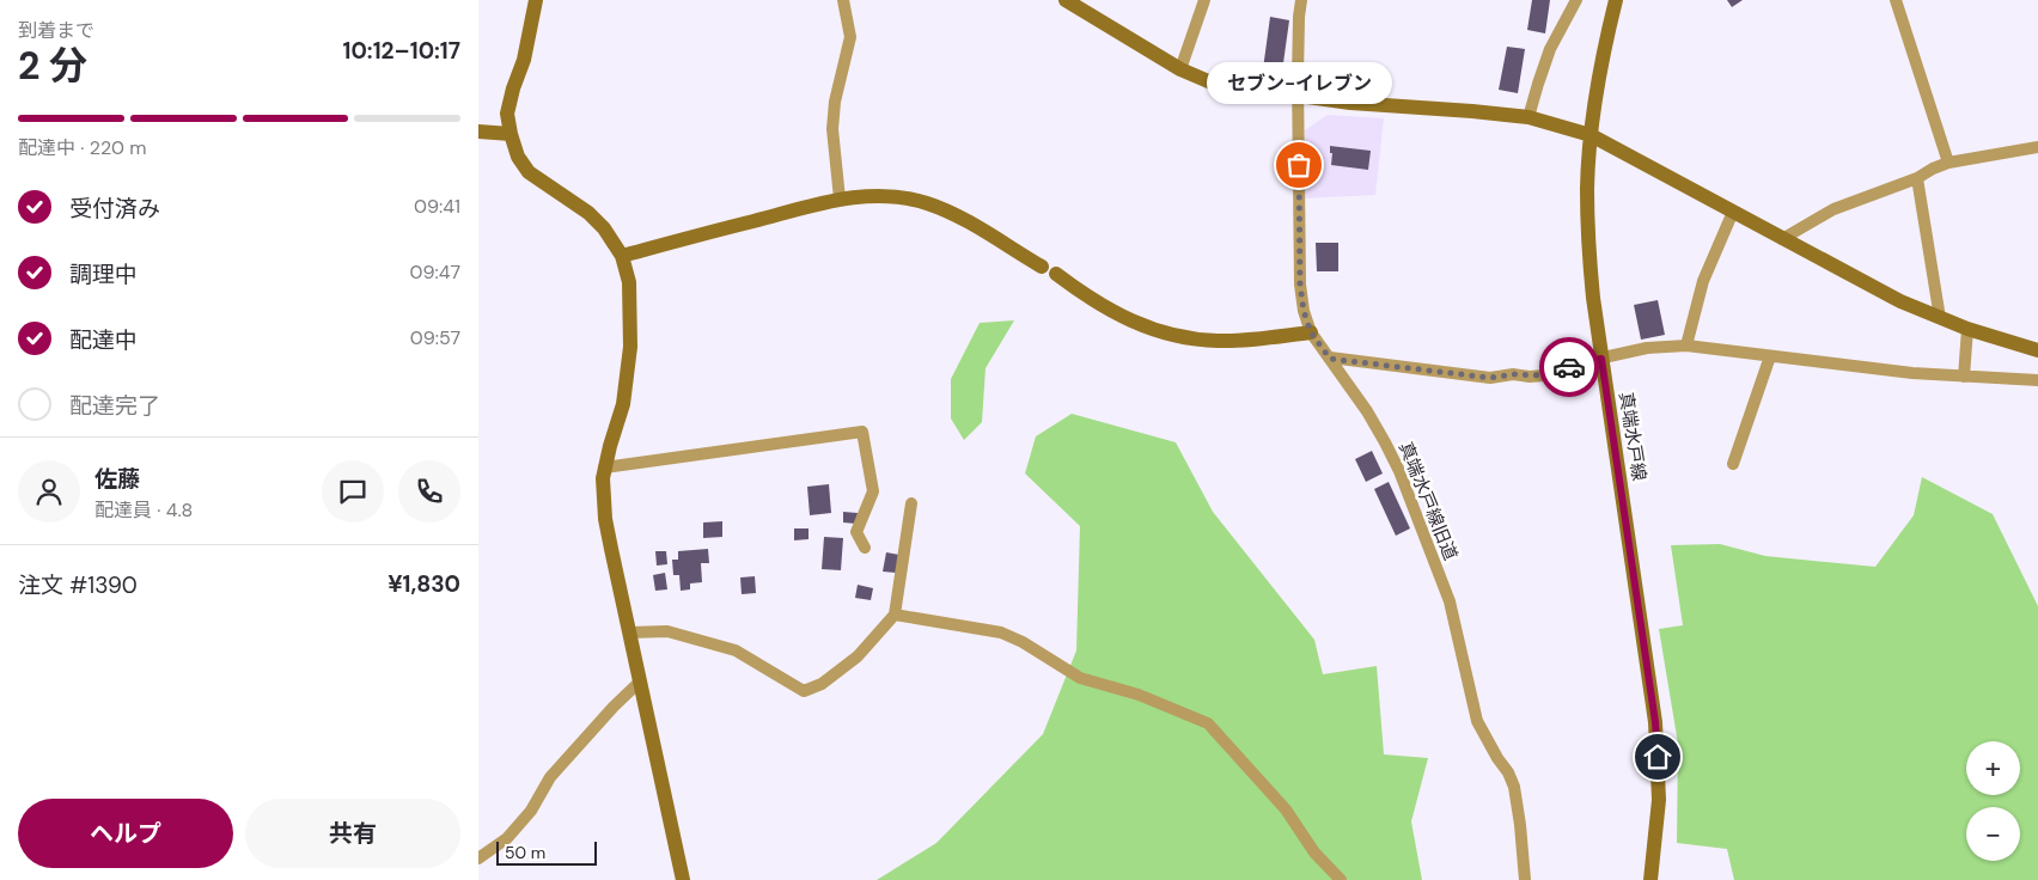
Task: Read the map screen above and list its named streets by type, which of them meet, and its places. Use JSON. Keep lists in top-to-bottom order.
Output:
{
  "streets": {
    "street": ["真端水戸線", "真端水戸線旧道"]
  },
  "places": ["セブン-イレブン"],
  "scale_bar": "50 m",
  "page": {
    "heading": ["2 分", "到着まで", "10:12–10:17"],
    "panel": [
      "佐藤",
      "配達員 · 4.8",
      "注文 #1390",
      "¥1,830"
    ],
    "bubble": "セブン-イレブン",
    "bar": "配達中 · 220 m",
    "list": [
      ["受付済み", "09:41"],
      ["調理中", "09:47"],
      ["配達中", "09:57"],
      "配達完了"
    ],
    "map_buttons": ["+", "−"],
    "buttons": ["ヘルプ", "共有"],
    "scale": "50 m"
  }
}
